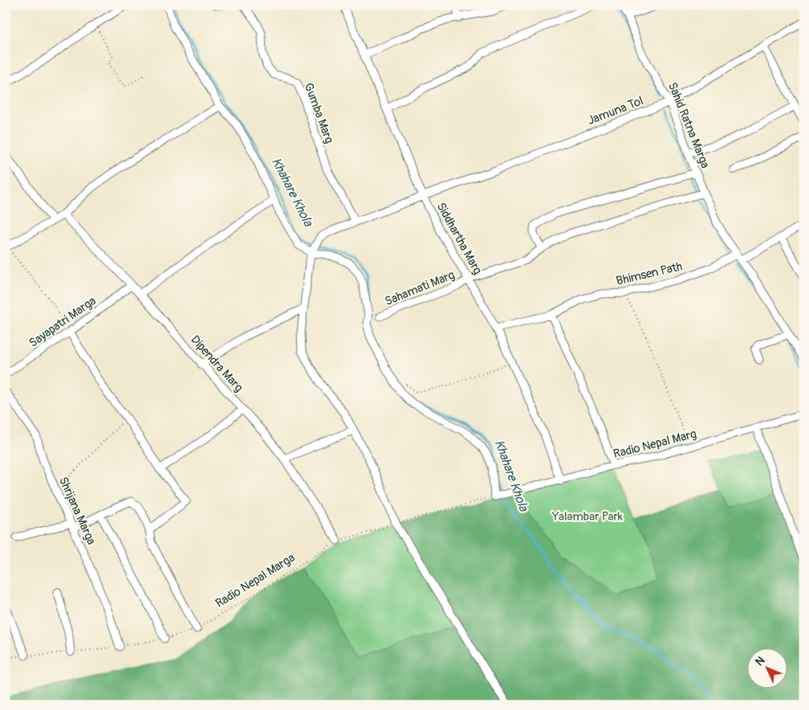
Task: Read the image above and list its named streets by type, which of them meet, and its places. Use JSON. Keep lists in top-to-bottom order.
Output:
{
  "streets": {
    "street": [
      "Jamuna Tol",
      "Gumba Marg",
      "Sahid Ratna Marga",
      "Siddhartha Marg",
      "Bhimsen Path",
      "Sahamati Marg",
      "Sayapatri Marga",
      "Dipendra Marg",
      "Radio Nepal Marg",
      "Shrijana Marga"
    ],
    "path": ["Radio Nepal Marga"]
  },
  "crossings": [
    ["Jamuna Tol", "Gumba Marg"],
    ["Jamuna Tol", "Sahid Ratna Marga"],
    ["Jamuna Tol", "Siddhartha Marg"],
    ["Sahid Ratna Marga", "Bhimsen Path"],
    ["Sahid Ratna Marga", "Sahamati Marg"],
    ["Siddhartha Marg", "Bhimsen Path"],
    ["Siddhartha Marg", "Sahamati Marg"],
    ["Siddhartha Marg", "Radio Nepal Marg"],
    ["Sayapatri Marga", "Dipendra Marg"],
    ["Dipendra Marg", "Radio Nepal Marga"],
    ["Radio Nepal Marg", "Radio Nepal Marga"],
    ["Shrijana Marga", "Radio Nepal Marga"]
  ],
  "water": ["Khahare Khola"],
  "parks": ["Yalambar Park"],
  "north": "top left"
}
